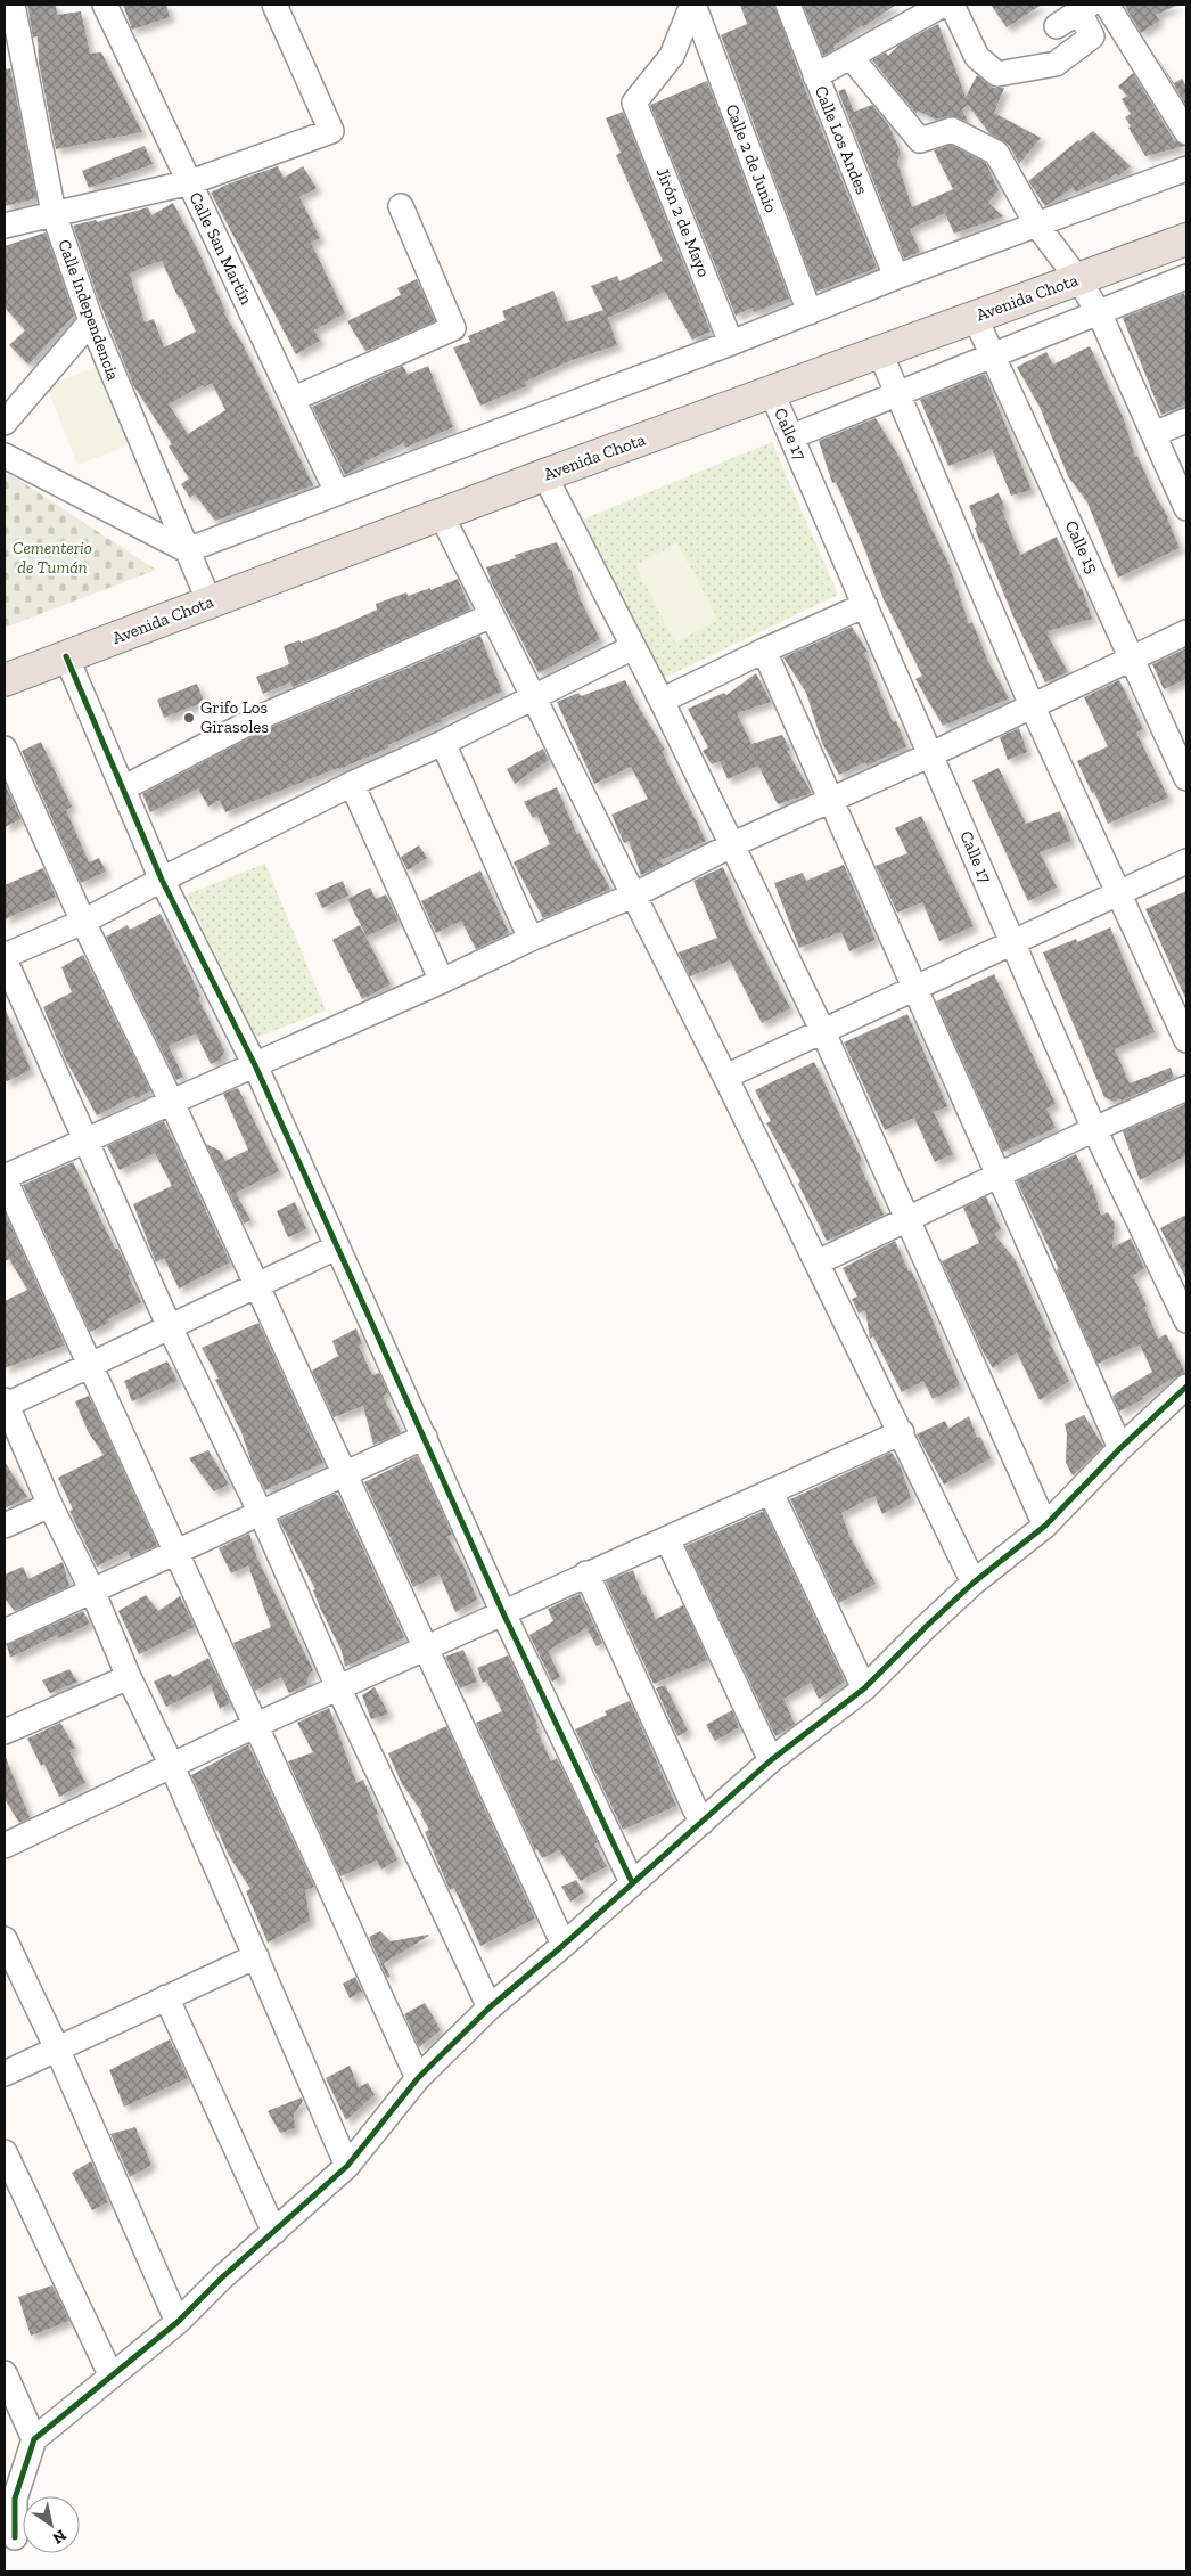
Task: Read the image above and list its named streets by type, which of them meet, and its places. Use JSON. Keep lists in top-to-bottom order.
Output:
{
  "streets": {
    "highway": ["Avenida Chota"],
    "street": [
      "Calle Los Andes",
      "Calle 2 de Junio",
      "Jirón 2 de Mayo",
      "Calle San Martín",
      "Calle Independencia",
      "Calle 17",
      "Calle 15"
    ]
  },
  "crossings": [
    ["Calle 2 de Junio", "Jirón 2 de Mayo"],
    ["Avenida Chota", "Calle Independencia"],
    ["Avenida Chota", "Calle 17"],
    ["Avenida Chota", "Calle 15"]
  ],
  "parks": ["Cementerio de Tumán"],
  "places": ["Grifo Los Girasoles"],
  "north": "bottom right"
}
